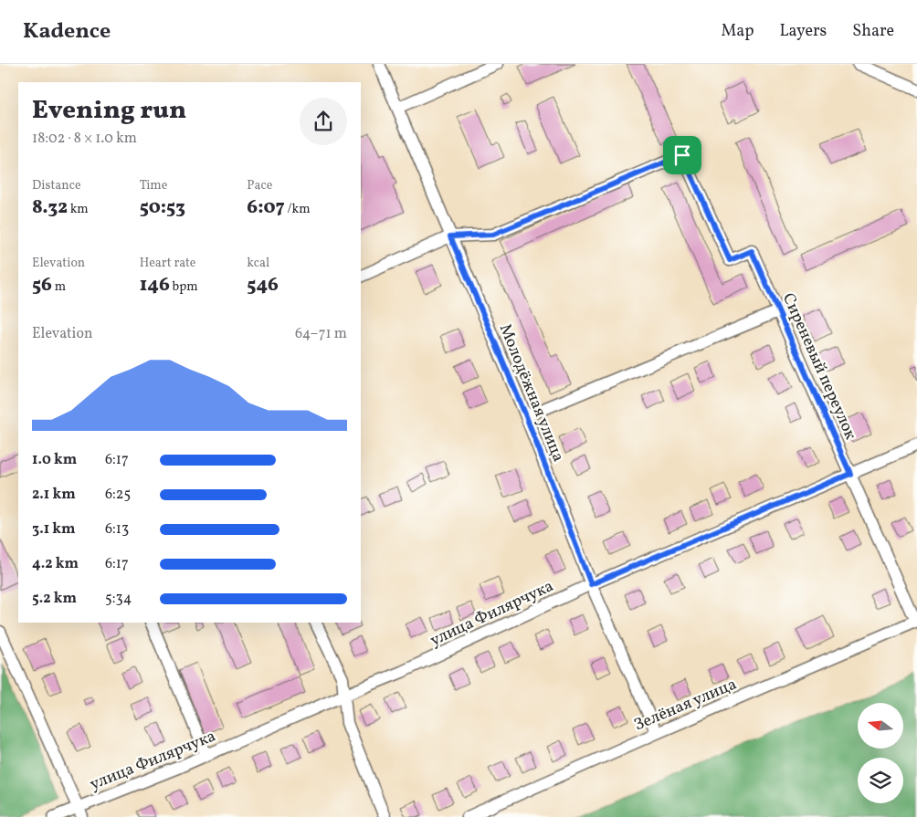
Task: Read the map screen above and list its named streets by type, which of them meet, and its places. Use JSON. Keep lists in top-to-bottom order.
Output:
{
  "streets": {
    "street": [
      "Сиреневый переулок",
      "Молодёжная улица",
      "улица Филярчука",
      "Зелёная улица"
    ]
  },
  "crossings": [
    ["Сиреневый переулок", "Молодёжная улица"],
    ["Сиреневый переулок", "улица Филярчука"],
    ["Сиреневый переулок", "Зелёная улица"],
    ["Молодёжная улица", "улица Филярчука"],
    ["Молодёжная улица", "Зелёная улица"]
  ],
  "north": "left",
  "page": {
    "header": "Kadence",
    "nav": ["Map", "Layers", "Share"],
    "heading": ["Evening run", "18:02 · 8 × 1.0 km"],
    "stats": [
      ["Distance", "8.32 km"],
      ["Time", "50:53"],
      ["Pace", "6:07 /km"],
      ["Elevation", "56 m"],
      ["Heart rate", "146 bpm"],
      ["kcal", "546"]
    ],
    "chart": ["Elevation", "64–71 m"],
    "list": [
      {
        "name": "1.0 km",
        "note": "6:17"
      },
      {
        "name": "2.1 km",
        "note": "6:25"
      },
      {
        "name": "3.1 km",
        "note": "6:13"
      },
      {
        "name": "4.2 km",
        "note": "6:17"
      },
      {
        "name": "5.2 km",
        "note": "5:34"
      }
    ]
  }
}
